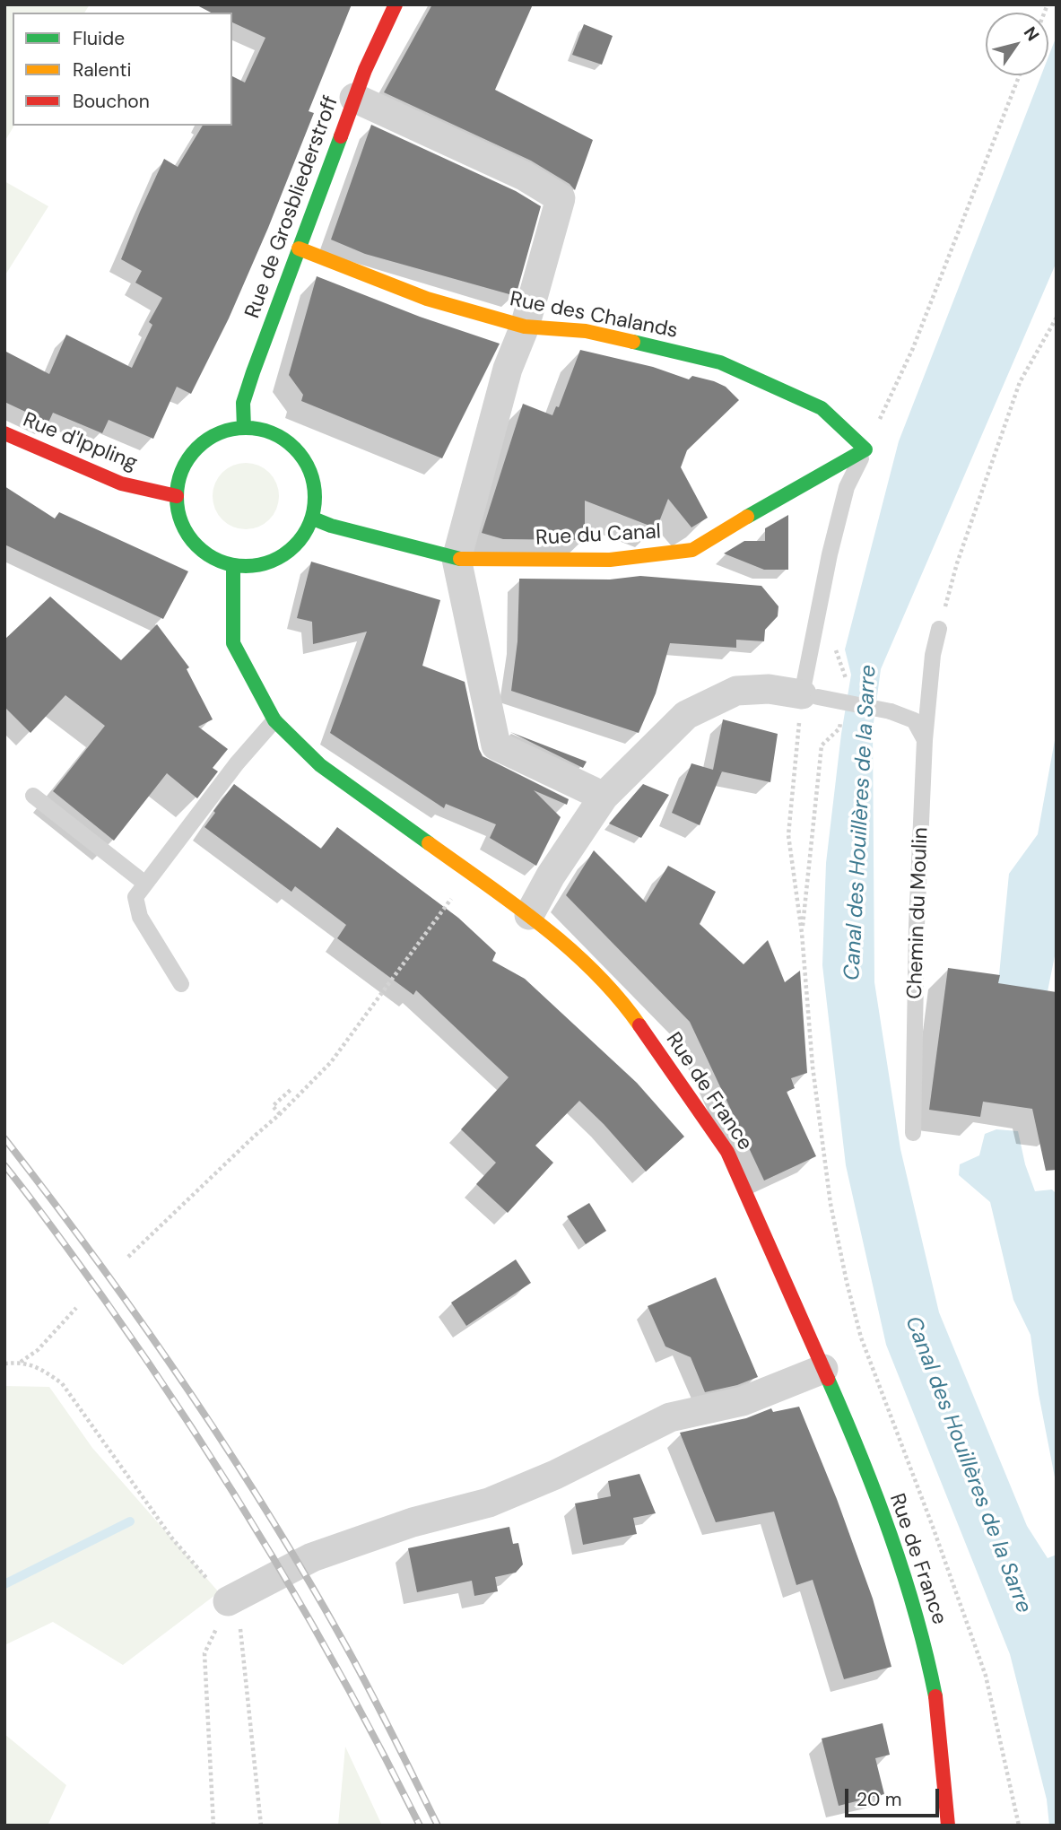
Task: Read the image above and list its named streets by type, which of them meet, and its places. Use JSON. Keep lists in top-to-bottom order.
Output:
{
  "streets": {
    "main road": [
      "Rue de Grosbliederstroff",
      "Rue des Chalands",
      "Rue d'Ippling",
      "Rue du Canal",
      "Rue de France"
    ],
    "lane": ["Chemin du Moulin"]
  },
  "crossings": [
    ["Rue de Grosbliederstroff", "Rue des Chalands"],
    ["Rue de Grosbliederstroff", "Rue d'Ippling"],
    ["Rue de Grosbliederstroff", "Rue du Canal"],
    ["Rue de Grosbliederstroff", "Rue de France"],
    ["Rue des Chalands", "Rue du Canal"],
    ["Rue d'Ippling", "Rue du Canal"],
    ["Rue d'Ippling", "Rue de France"],
    ["Rue du Canal", "Rue de France"]
  ],
  "water": ["Canal des Houillères de la Sarre"],
  "legend": ["Fluide", "Ralenti", "Bouchon"],
  "scale_bar": "20 m",
  "north": "top right"
}
